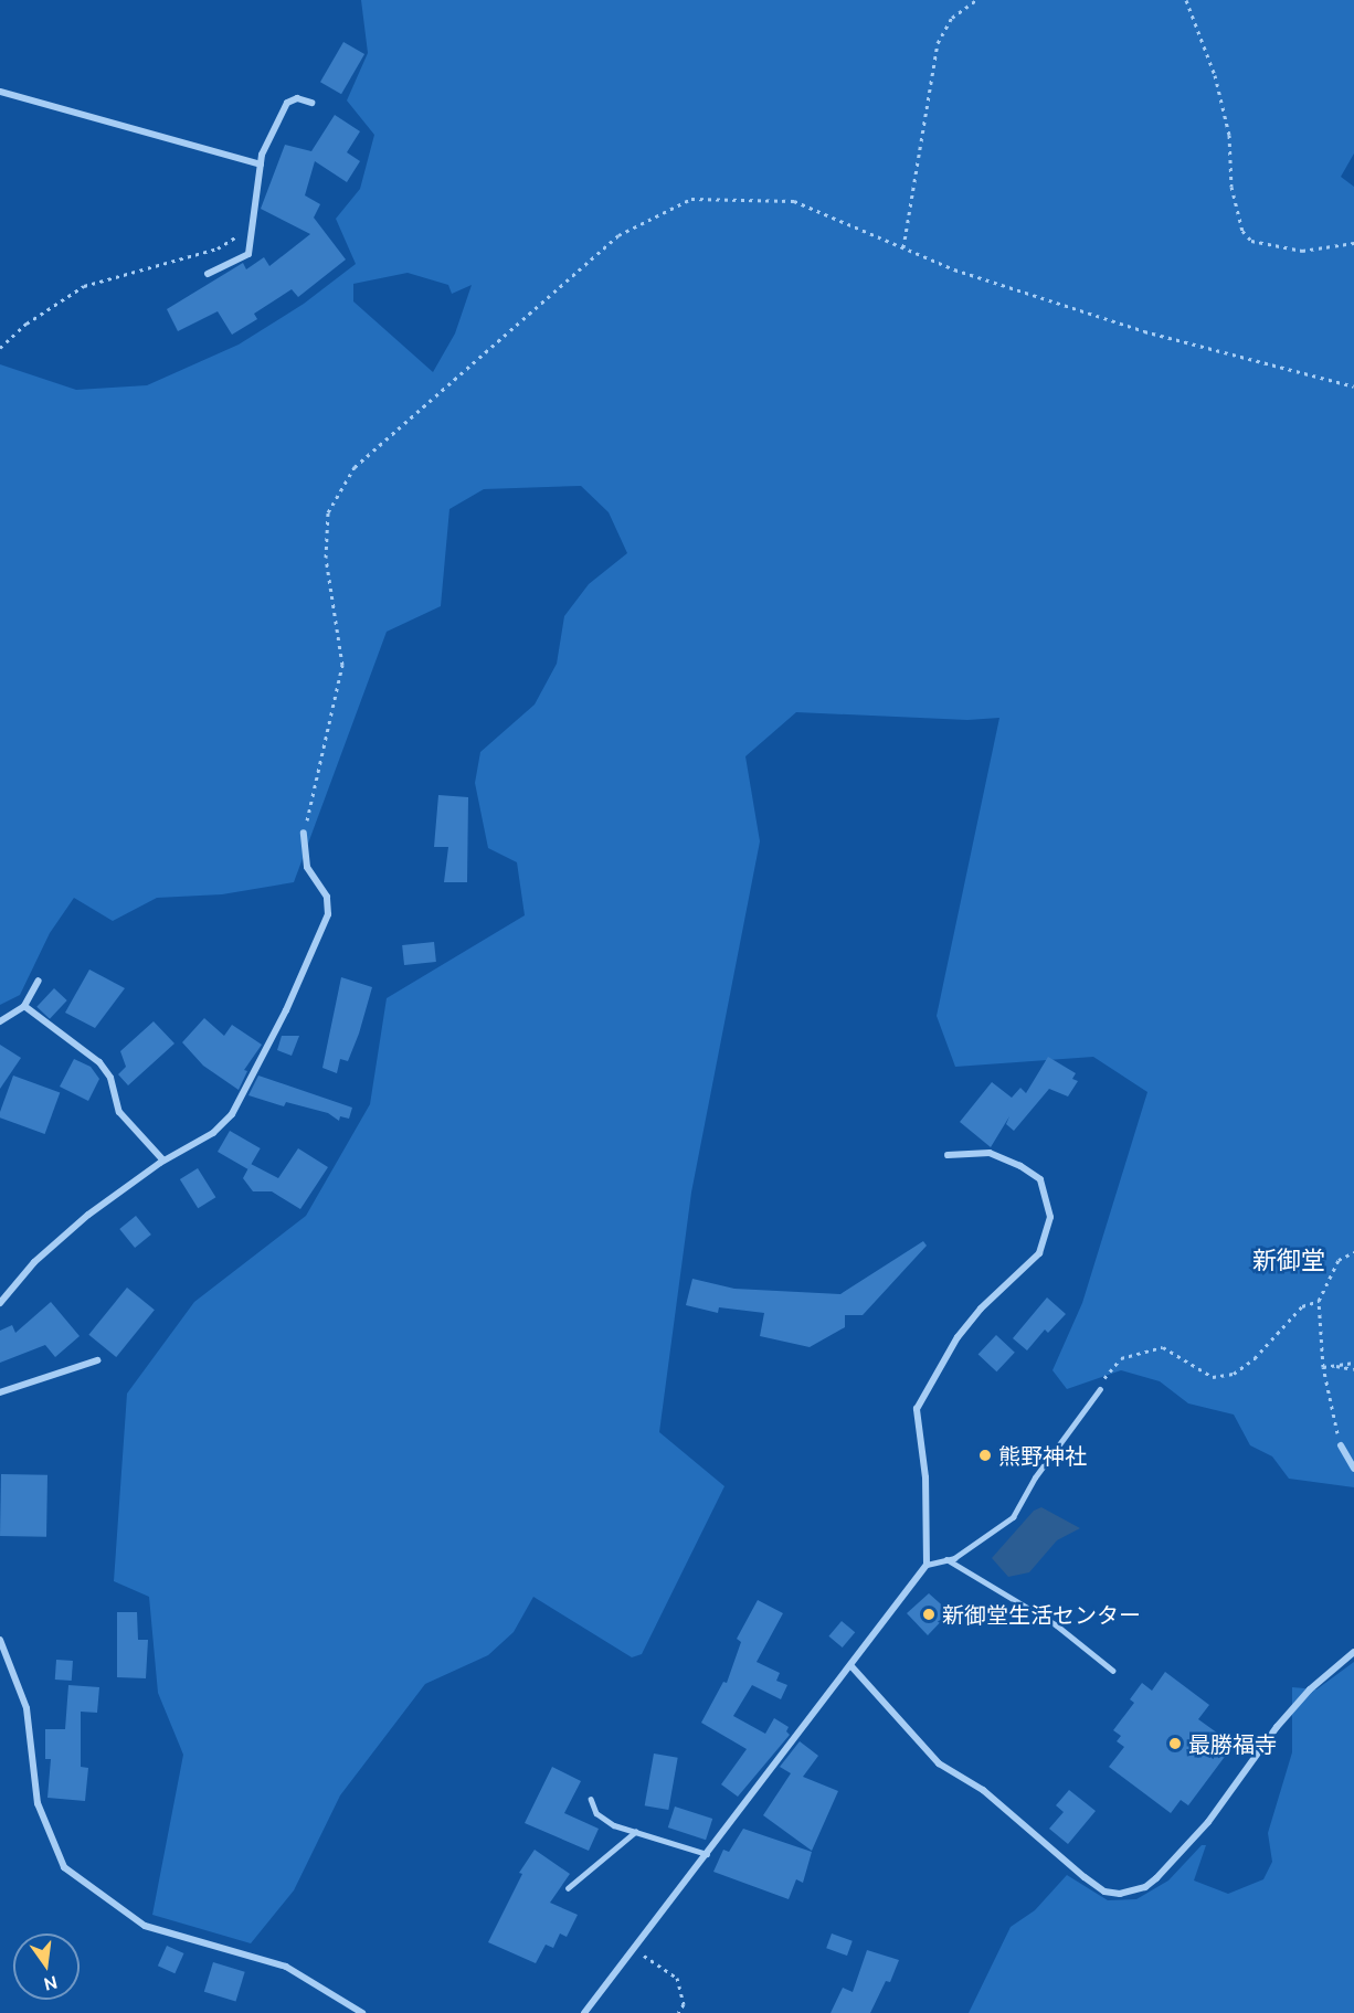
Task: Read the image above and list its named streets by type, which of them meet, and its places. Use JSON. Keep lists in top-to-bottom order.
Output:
{
  "districts": ["新御堂"],
  "places": ["熊野神社", "新御堂生活センター", "最勝福寺"],
  "north": "bottom"
}
